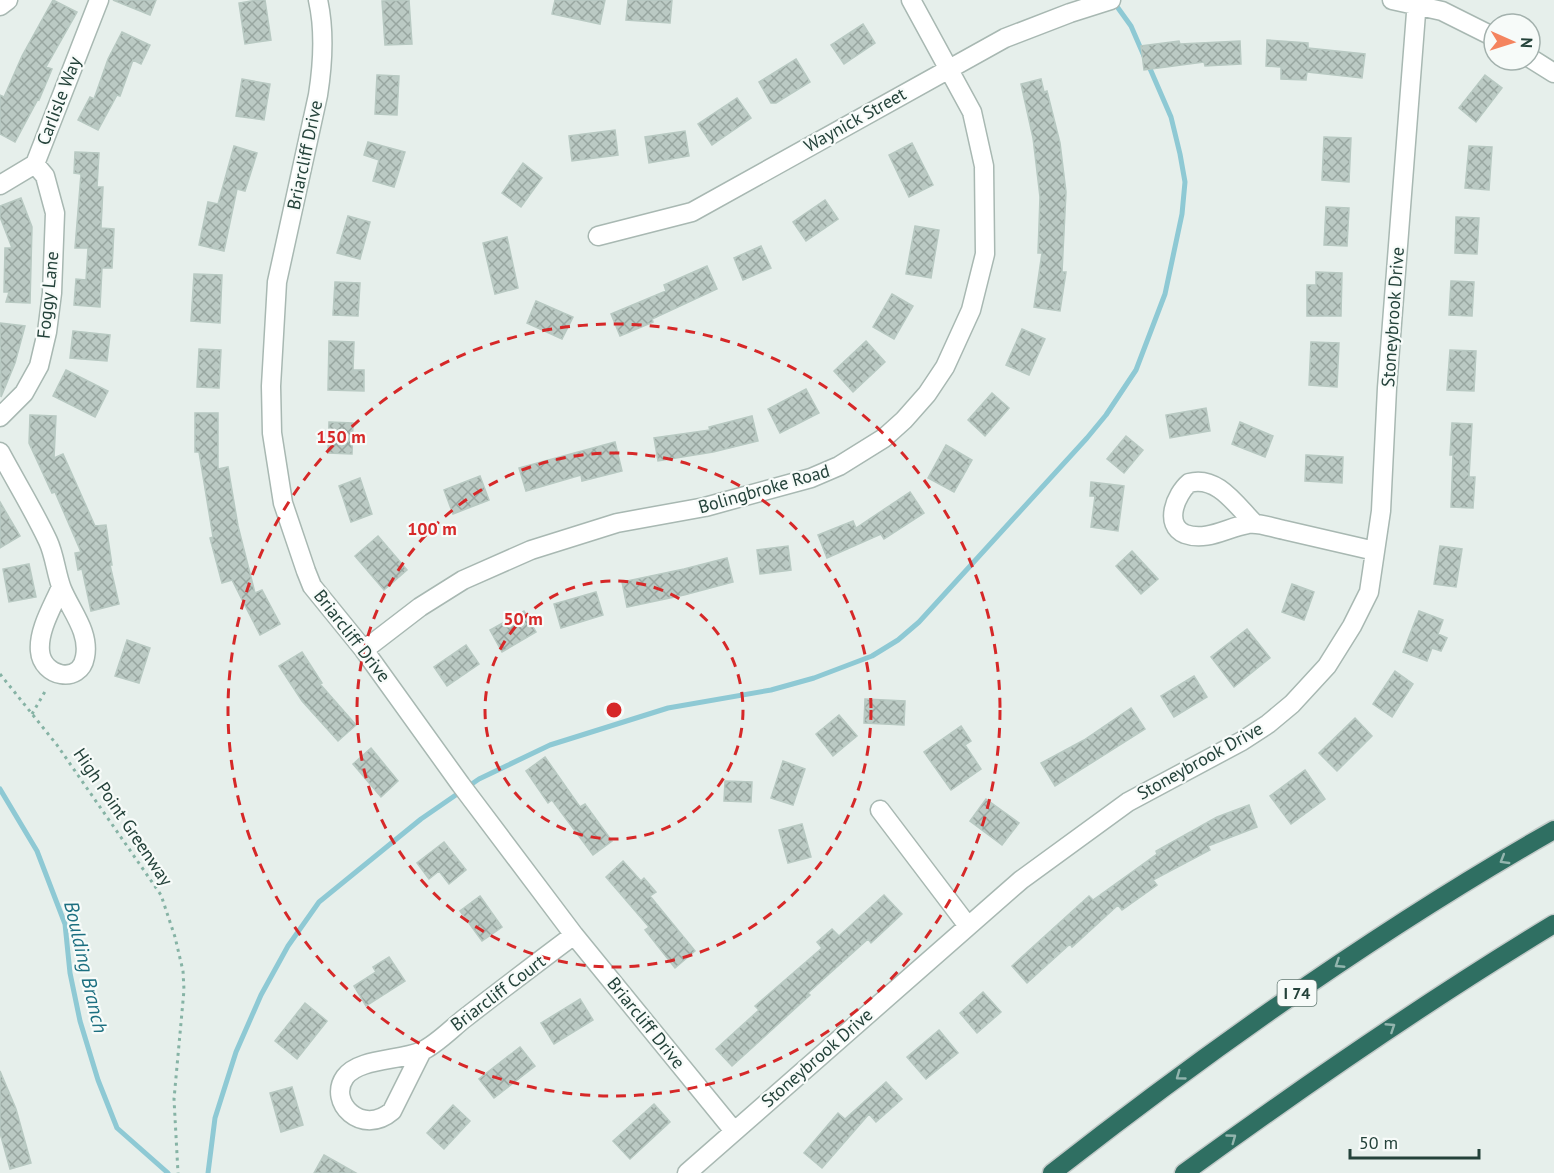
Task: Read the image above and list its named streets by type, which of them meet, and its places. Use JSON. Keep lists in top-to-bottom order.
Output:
{
  "streets": {
    "highway": ["I 74"],
    "street": [
      "Carlisle Way",
      "Waynick Street",
      "Briarcliff Drive",
      "Foggy Lane",
      "Stoneybrook Drive",
      "Bolingbroke Road",
      "Briarcliff Court"
    ],
    "path": ["High Point Greenway"]
  },
  "crossings": [
    ["Carlisle Way", "Foggy Lane"],
    ["Waynick Street", "Bolingbroke Road"],
    ["Briarcliff Drive", "Stoneybrook Drive"],
    ["Briarcliff Drive", "Bolingbroke Road"],
    ["Briarcliff Drive", "Briarcliff Court"]
  ],
  "water": ["Boulding Branch"],
  "scale_bar": "50 m",
  "north": "right",
  "rings": ["150 m", "100 m", "50 m"]
}
